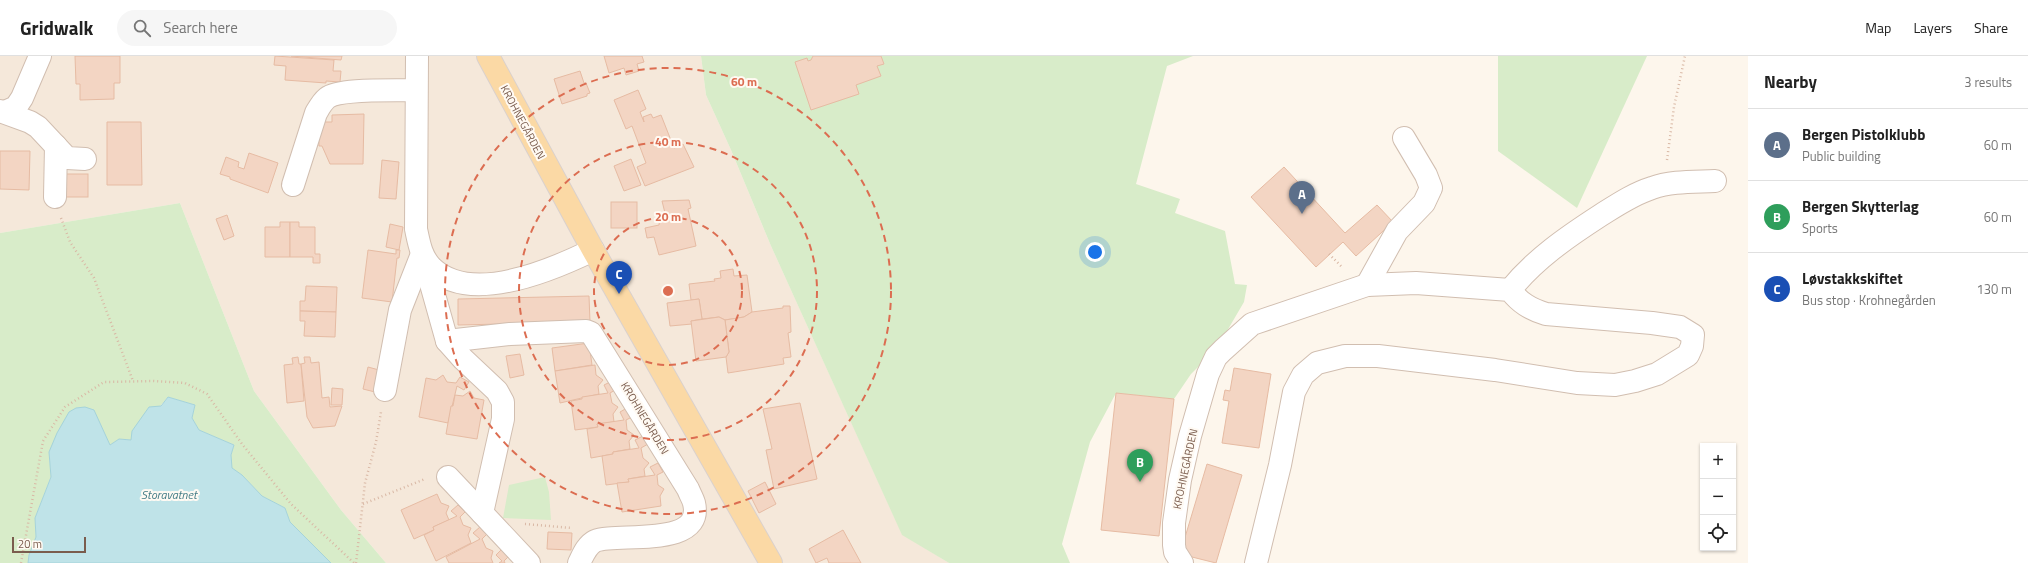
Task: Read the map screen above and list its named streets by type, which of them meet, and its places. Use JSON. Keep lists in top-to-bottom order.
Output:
{
  "streets": {
    "main road": ["KROHNEGÅRDEN"]
  },
  "water": ["Storavatnet"],
  "scale_bar": "20 m",
  "page": {
    "header": "Gridwalk",
    "search": "Search here",
    "nav": ["Map", "Layers", "Share"],
    "heading": ["Nearby", "3 results"],
    "list": [
      {
        "mark": "A",
        "name": "Bergen Pistolklubb",
        "note": "Public building",
        "value": "60 m"
      },
      {
        "mark": "B",
        "name": "Bergen Skytterlag",
        "note": "Sports",
        "value": "60 m"
      },
      {
        "mark": "C",
        "name": "Løvstakkskiftet",
        "note": "Bus stop · Krohnegården",
        "value": "130 m"
      }
    ],
    "pins": ["A", "C", "B"],
    "map_buttons": ["+", "−"],
    "scale": "20 m"
  },
  "rings": ["60 m", "40 m", "20 m"]
}
